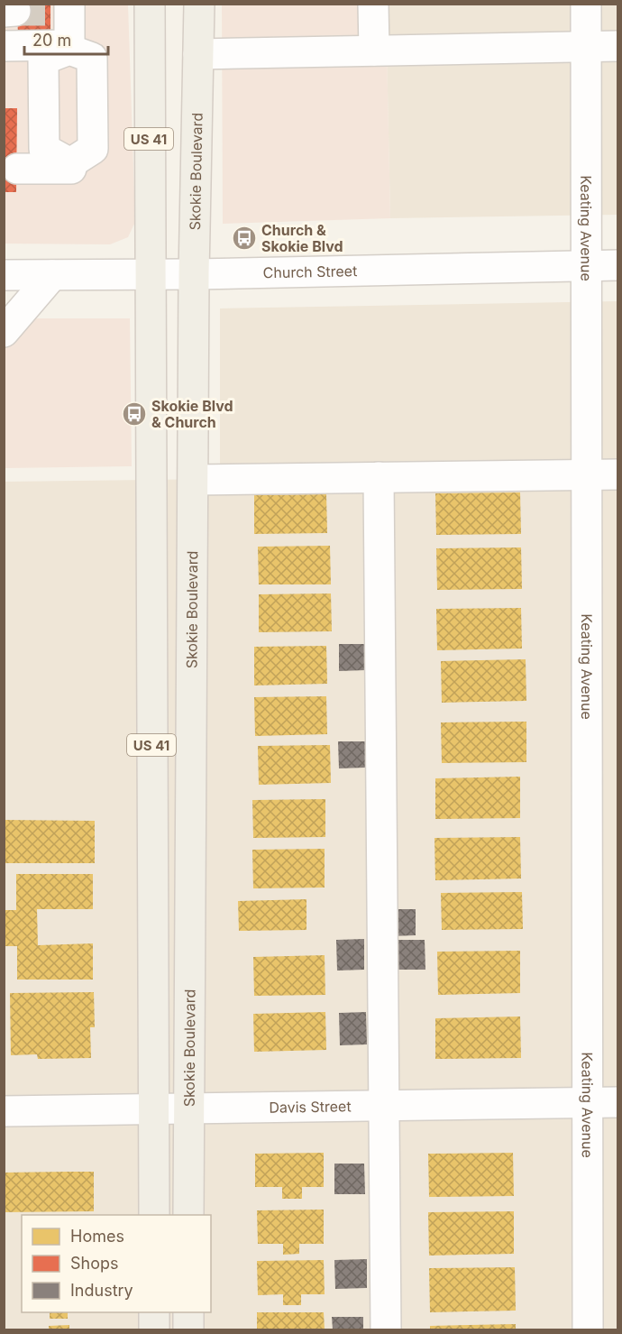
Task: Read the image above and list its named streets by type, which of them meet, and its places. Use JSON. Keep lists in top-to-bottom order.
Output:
{
  "streets": {
    "main road": ["US 41", "Skokie Boulevard"],
    "street": ["Keating Avenue", "Church Street", "Davis Street"]
  },
  "crossings": [
    ["US 41", "Church Street"],
    ["US 41", "Davis Street"],
    ["Skokie Boulevard", "Church Street"],
    ["Skokie Boulevard", "Davis Street"],
    ["Keating Avenue", "Church Street"],
    ["Keating Avenue", "Davis Street"]
  ],
  "places": {
    "bus stop": ["Church & Skokie Blvd", "Skokie Blvd & Church"]
  },
  "legend": ["Homes", "Shops", "Industry"],
  "scale_bar": "20 m"
}
